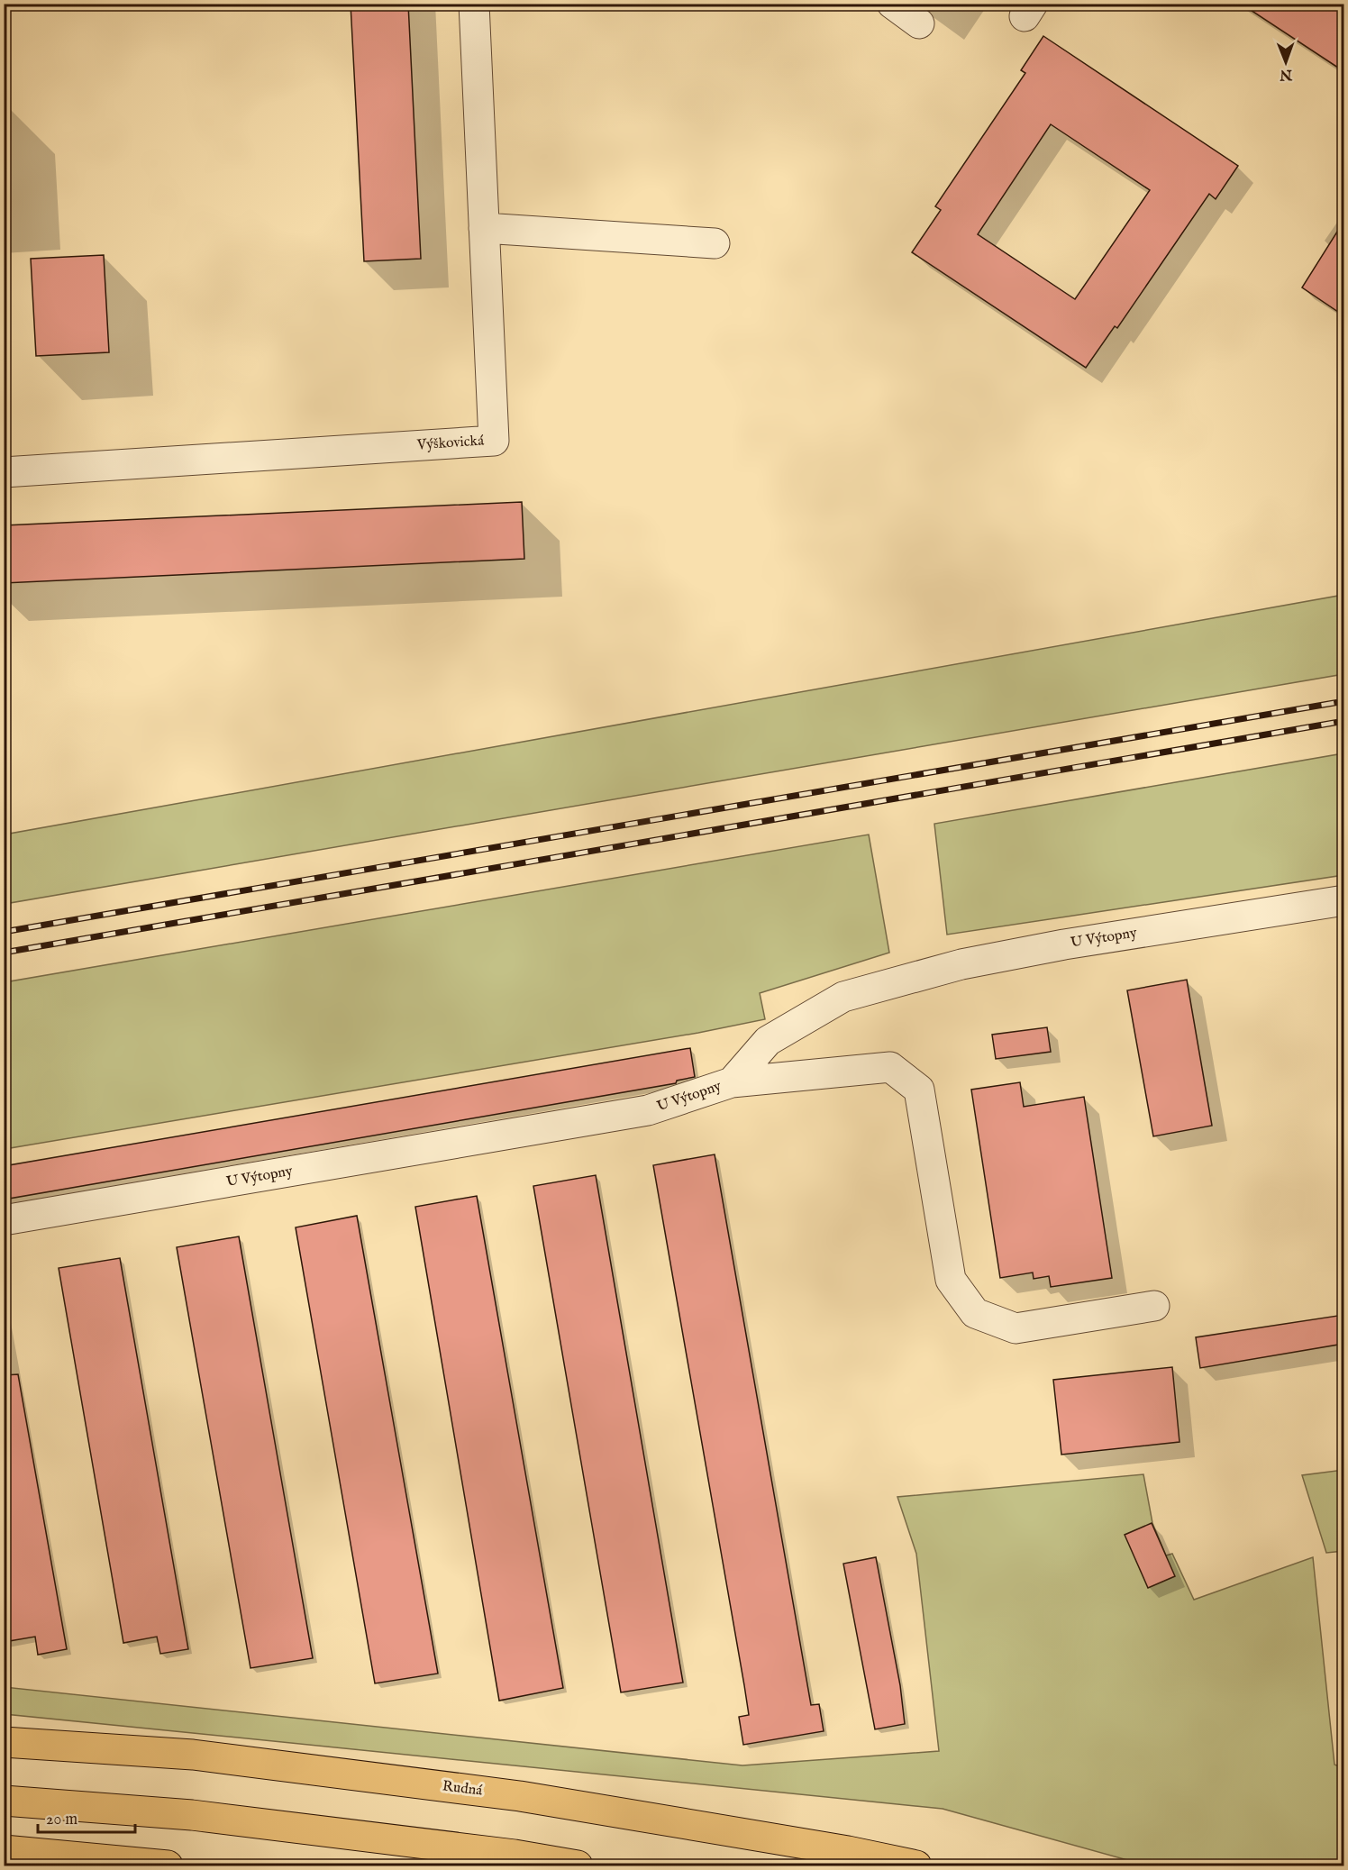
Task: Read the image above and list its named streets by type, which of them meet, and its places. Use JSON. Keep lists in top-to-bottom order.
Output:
{
  "streets": {
    "highway": ["Rudná"],
    "street": ["Výškovická", "U Výtopny"]
  },
  "scale_bar": "20 m",
  "north": "bottom"
}
